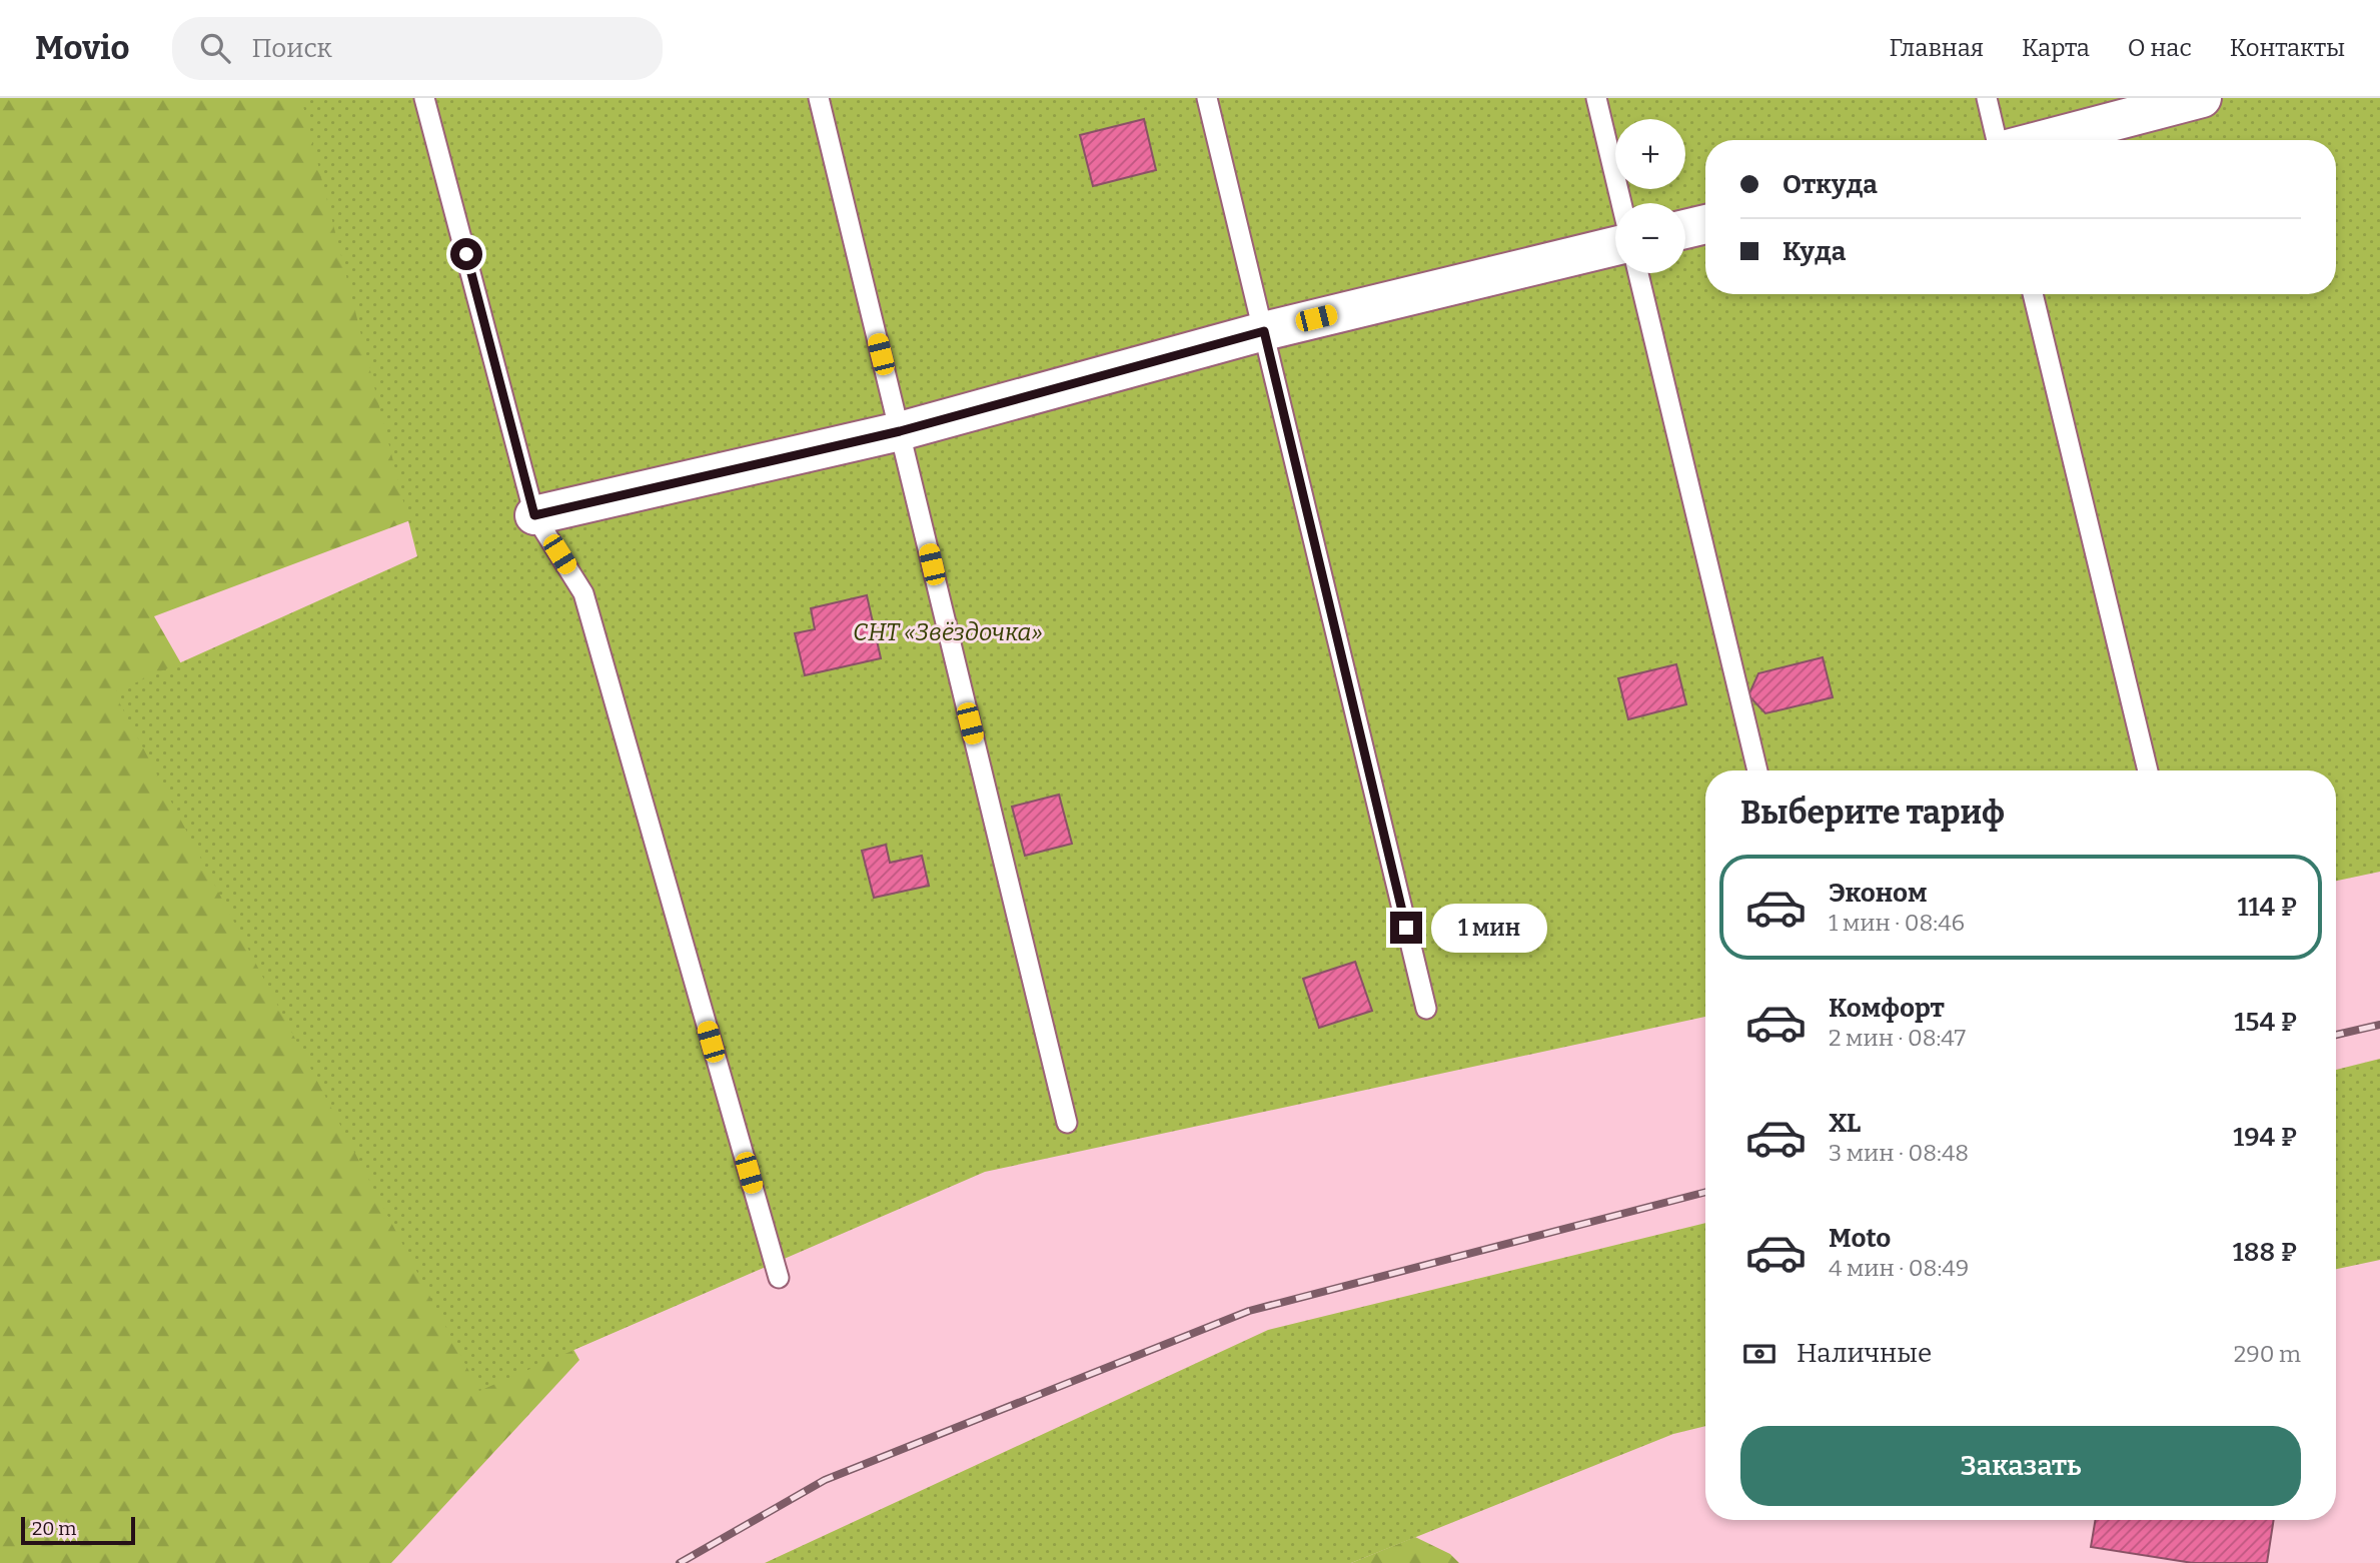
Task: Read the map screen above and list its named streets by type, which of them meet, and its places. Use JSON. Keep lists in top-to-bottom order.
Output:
{
  "parks": ["СНТ «Звёздочка»"],
  "scale_bar": "20 m",
  "page": {
    "header": "Movio",
    "search": "Поиск",
    "nav": [
      "Главная",
      "Карта",
      "О нас",
      "Контакты"
    ],
    "map_buttons": ["+", "−"],
    "banner": ["Откуда", "Куда"],
    "heading": "Выберите тариф",
    "list": [
      {
        "name": "Эконом",
        "note": "1 мин · 08:46",
        "value": "114 ₽"
      },
      {
        "name": "Комфорт",
        "note": "2 мин · 08:47",
        "value": "154 ₽"
      },
      {
        "name": "XL",
        "note": "3 мин · 08:48",
        "value": "194 ₽"
      },
      {
        "name": "Moto",
        "note": "4 мин · 08:49",
        "value": "188 ₽"
      }
    ],
    "bubble": "1 мин",
    "pay": ["Наличные", "290 m"],
    "buttons": "Заказать",
    "scale": "20 m"
  }
}
